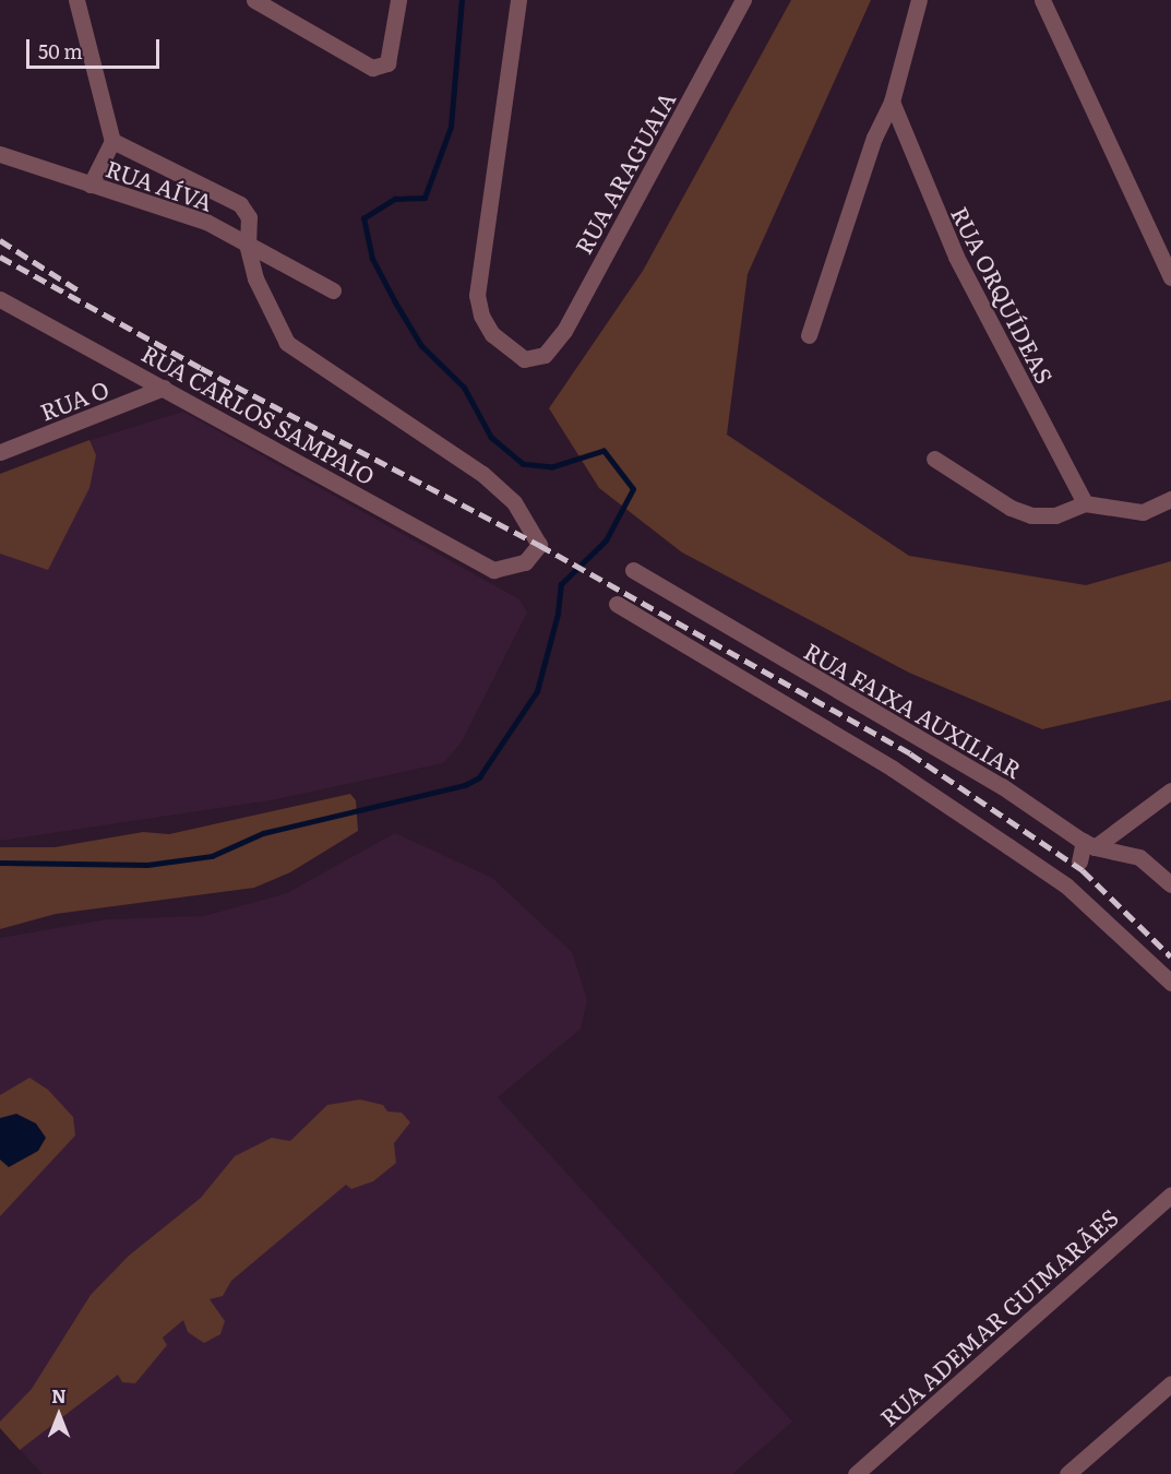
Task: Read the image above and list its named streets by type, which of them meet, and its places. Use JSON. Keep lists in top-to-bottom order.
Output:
{
  "streets": {
    "street": [
      "RUA ARAGUAIA",
      "RUA AÍVA",
      "RUA ORQUÍDEAS",
      "RUA O",
      "RUA CARLOS SAMPAIO",
      "RUA FAIXA AUXILIAR",
      "RUA ADEMAR GUIMARÃES"
    ]
  },
  "crossings": [
    ["RUA AÍVA", "RUA CARLOS SAMPAIO"],
    ["RUA O", "RUA CARLOS SAMPAIO"]
  ],
  "scale_bar": "50 m",
  "north": "top"
}
